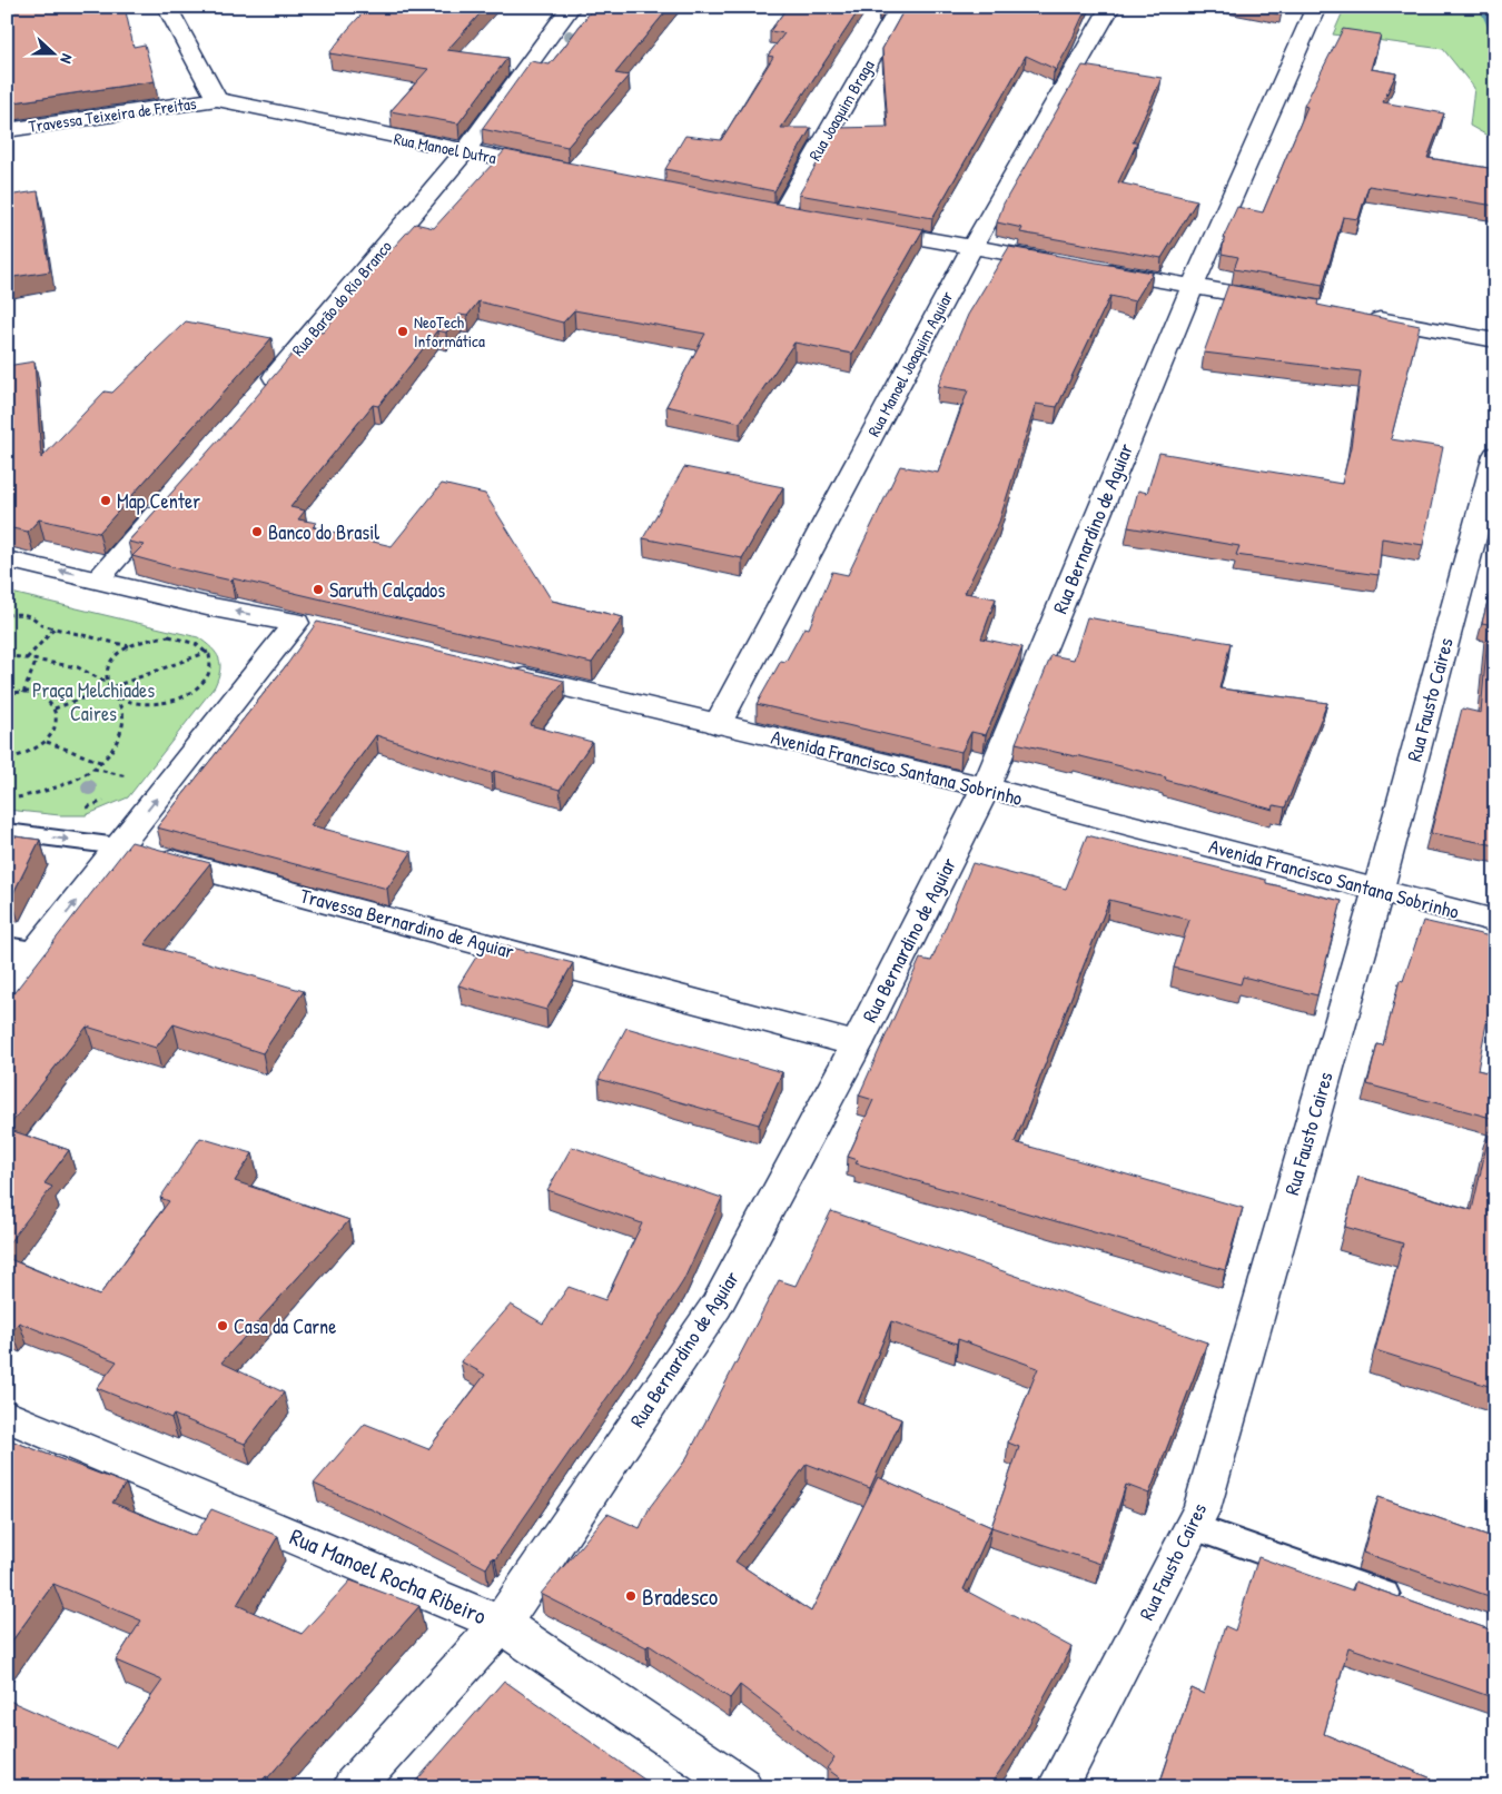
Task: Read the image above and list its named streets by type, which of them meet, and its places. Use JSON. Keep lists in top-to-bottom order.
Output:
{
  "streets": {
    "street": [
      "Rua Joaquim Braga",
      "Travessa Teixeira de Freitas",
      "Rua Manoel Dutra",
      "Rua Barão do Rio Branco",
      "Rua Manoel Joaquim Aguiar",
      "Rua Bernardino de Aguiar",
      "Rua Fausto Caires",
      "Avenida Francisco Santana Sobrinho",
      "Travessa Bernardino de Aguiar",
      "Rua Manoel Rocha Ribeiro"
    ]
  },
  "crossings": [
    ["Travessa Teixeira de Freitas", "Rua Manoel Dutra"],
    ["Rua Manoel Dutra", "Rua Barão do Rio Branco"],
    ["Rua Manoel Joaquim Aguiar", "Avenida Francisco Santana Sobrinho"],
    ["Rua Bernardino de Aguiar", "Avenida Francisco Santana Sobrinho"],
    ["Rua Bernardino de Aguiar", "Travessa Bernardino de Aguiar"],
    ["Rua Bernardino de Aguiar", "Rua Manoel Rocha Ribeiro"],
    ["Rua Fausto Caires", "Avenida Francisco Santana Sobrinho"]
  ],
  "parks": ["Praça Melchiades Caires"],
  "places": [
    "NeoTech Informática",
    "Map Center",
    "Banco do Brasil",
    "Saruth Calçados",
    "Casa da Carne",
    "Bradesco"
  ],
  "north": "right"
}
